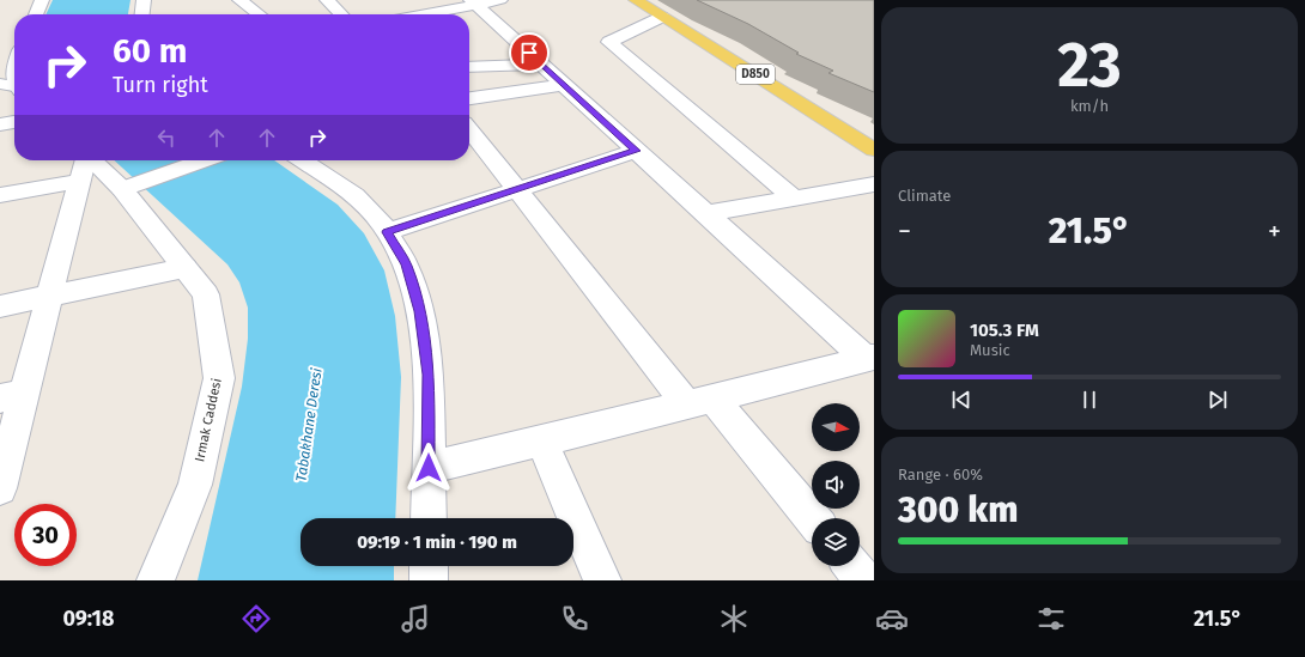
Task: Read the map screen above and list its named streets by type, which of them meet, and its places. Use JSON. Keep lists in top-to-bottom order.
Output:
{
  "streets": {
    "main road": ["D850"],
    "street": ["Irmak Caddesi"]
  },
  "water": ["Tabakhane Deresi"],
  "north": "right",
  "page": {
    "tile": [
      ["23", "km/h"],
      "Climate",
      ["Range · 60%", "300 km"]
    ],
    "turn": ["60 m", "Turn right"],
    "heat": ["−", "21.5°", "+"],
    "song": ["105.3 FM", "Music"],
    "limit": "30",
    "trip": "09:19 · 1 min · 190 m",
    "tabs": ["09:18", "21.5°"]
  }
}
